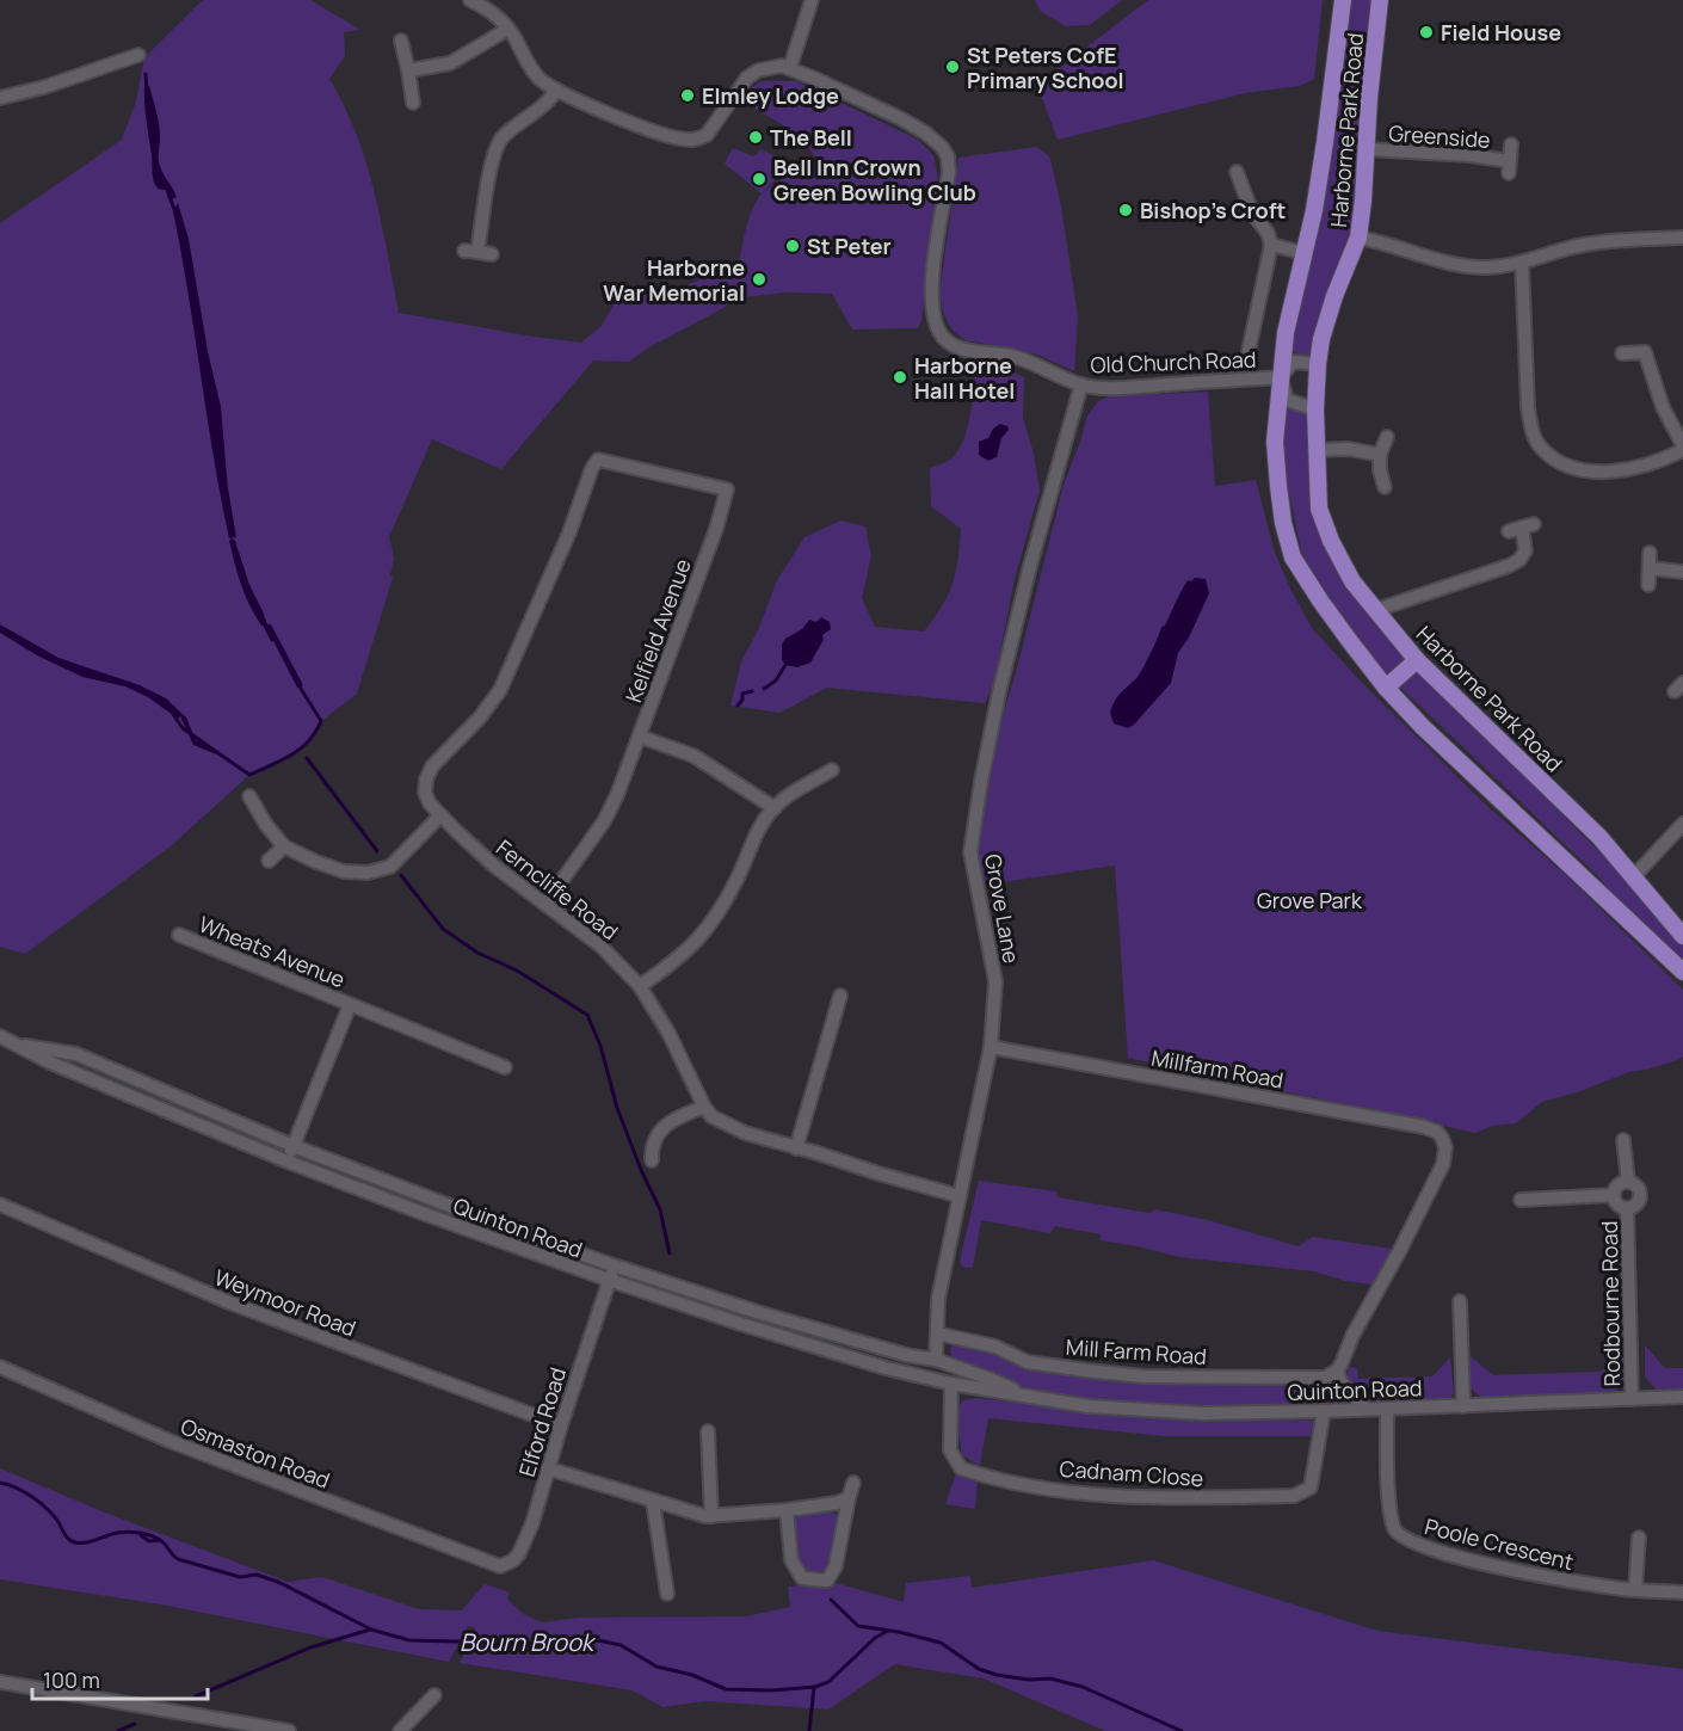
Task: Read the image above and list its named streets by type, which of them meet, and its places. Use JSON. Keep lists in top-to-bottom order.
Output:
{
  "streets": {
    "main road": ["Harborne Park Road"],
    "street": [
      "Greenside",
      "Old Church Road",
      "Kelfield Avenue",
      "Ferncliffe Road",
      "Grove Lane",
      "Wheats Avenue",
      "Millfarm Road",
      "Quinton Road",
      "Weymoor Road",
      "Rodbourne Road",
      "Mill Farm Road",
      "Elford Road",
      "Osmaston Road",
      "Cadnam Close",
      "Poole Crescent"
    ]
  },
  "crossings": [
    ["Harborne Park Road", "Greenside"],
    ["Harborne Park Road", "Old Church Road"],
    ["Old Church Road", "Grove Lane"],
    ["Kelfield Avenue", "Ferncliffe Road"],
    ["Ferncliffe Road", "Grove Lane"],
    ["Grove Lane", "Millfarm Road"],
    ["Grove Lane", "Quinton Road"],
    ["Grove Lane", "Mill Farm Road"],
    ["Wheats Avenue", "Quinton Road"],
    ["Millfarm Road", "Mill Farm Road"],
    ["Quinton Road", "Rodbourne Road"],
    ["Quinton Road", "Elford Road"],
    ["Quinton Road", "Cadnam Close"],
    ["Quinton Road", "Poole Crescent"],
    ["Weymoor Road", "Elford Road"],
    ["Elford Road", "Osmaston Road"]
  ],
  "water": ["Bourn Brook"],
  "parks": ["Grove Park"],
  "places": [
    "Field House",
    "St Peters CofE Primary School",
    "Elmley Lodge",
    "The Bell",
    "Bell Inn Crown Green Bowling Club",
    "Bishop's Croft",
    "St Peter",
    "Harborne War Memorial",
    "Harborne Hall Hotel"
  ],
  "scale_bar": "100 m"
}
